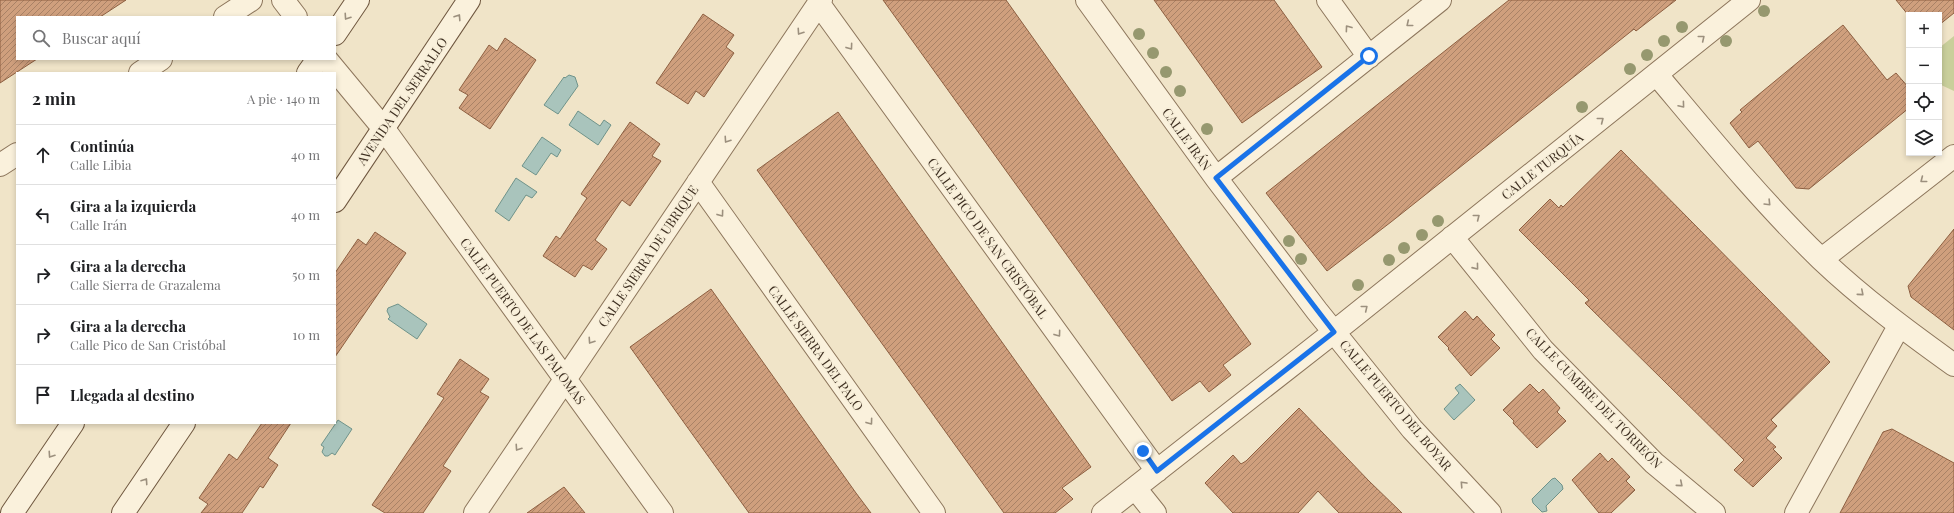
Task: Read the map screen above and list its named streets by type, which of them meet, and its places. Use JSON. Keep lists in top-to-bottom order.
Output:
{
  "streets": {
    "street": [
      "AVENIDA DEL SERRALLO",
      "CALLE IRÁN",
      "CALLE TURQUÍA",
      "CALLE PICO DE SAN CRISTÓBAL",
      "CALLE SIERRA DE UBRIQUE",
      "CALLE PUERTO DE LAS PALOMAS",
      "CALLE SIERRA DEL PALO",
      "CALLE CUMBRE DEL TORREÓN",
      "CALLE PUERTO DEL BOYAR"
    ]
  },
  "crossings": [
    ["AVENIDA DEL SERRALLO", "CALLE PUERTO DE LAS PALOMAS"],
    ["CALLE IRÁN", "CALLE TURQUÍA"],
    ["CALLE IRÁN", "CALLE PUERTO DEL BOYAR"],
    ["CALLE TURQUÍA", "CALLE PICO DE SAN CRISTÓBAL"],
    ["CALLE TURQUÍA", "CALLE CUMBRE DEL TORREÓN"],
    ["CALLE TURQUÍA", "CALLE PUERTO DEL BOYAR"],
    ["CALLE PICO DE SAN CRISTÓBAL", "CALLE SIERRA DE UBRIQUE"],
    ["CALLE SIERRA DE UBRIQUE", "CALLE PUERTO DE LAS PALOMAS"],
    ["CALLE SIERRA DE UBRIQUE", "CALLE SIERRA DEL PALO"]
  ],
  "one_way": [
    "CALLE PICO DE SAN CRISTÓBAL",
    "CALLE SIERRA DE UBRIQUE",
    "CALLE SIERRA DEL PALO",
    "CALLE CUMBRE DEL TORREÓN",
    "CALLE PUERTO DEL BOYAR"
  ],
  "page": {
    "map_buttons": ["+", "−"],
    "search": "Buscar aquí",
    "heading": ["2 min", "A pie · 140 m"],
    "list": [
      ["Continúa", "Calle Libia", "40 m"],
      ["Gira a la izquierda", "Calle Irán", "40 m"],
      ["Gira a la derecha", "Calle Sierra de Grazalema", "50 m"],
      ["Gira a la derecha", "Calle Pico de San Cristóbal", "10 m"],
      "Llegada al destino"
    ]
  }
}
